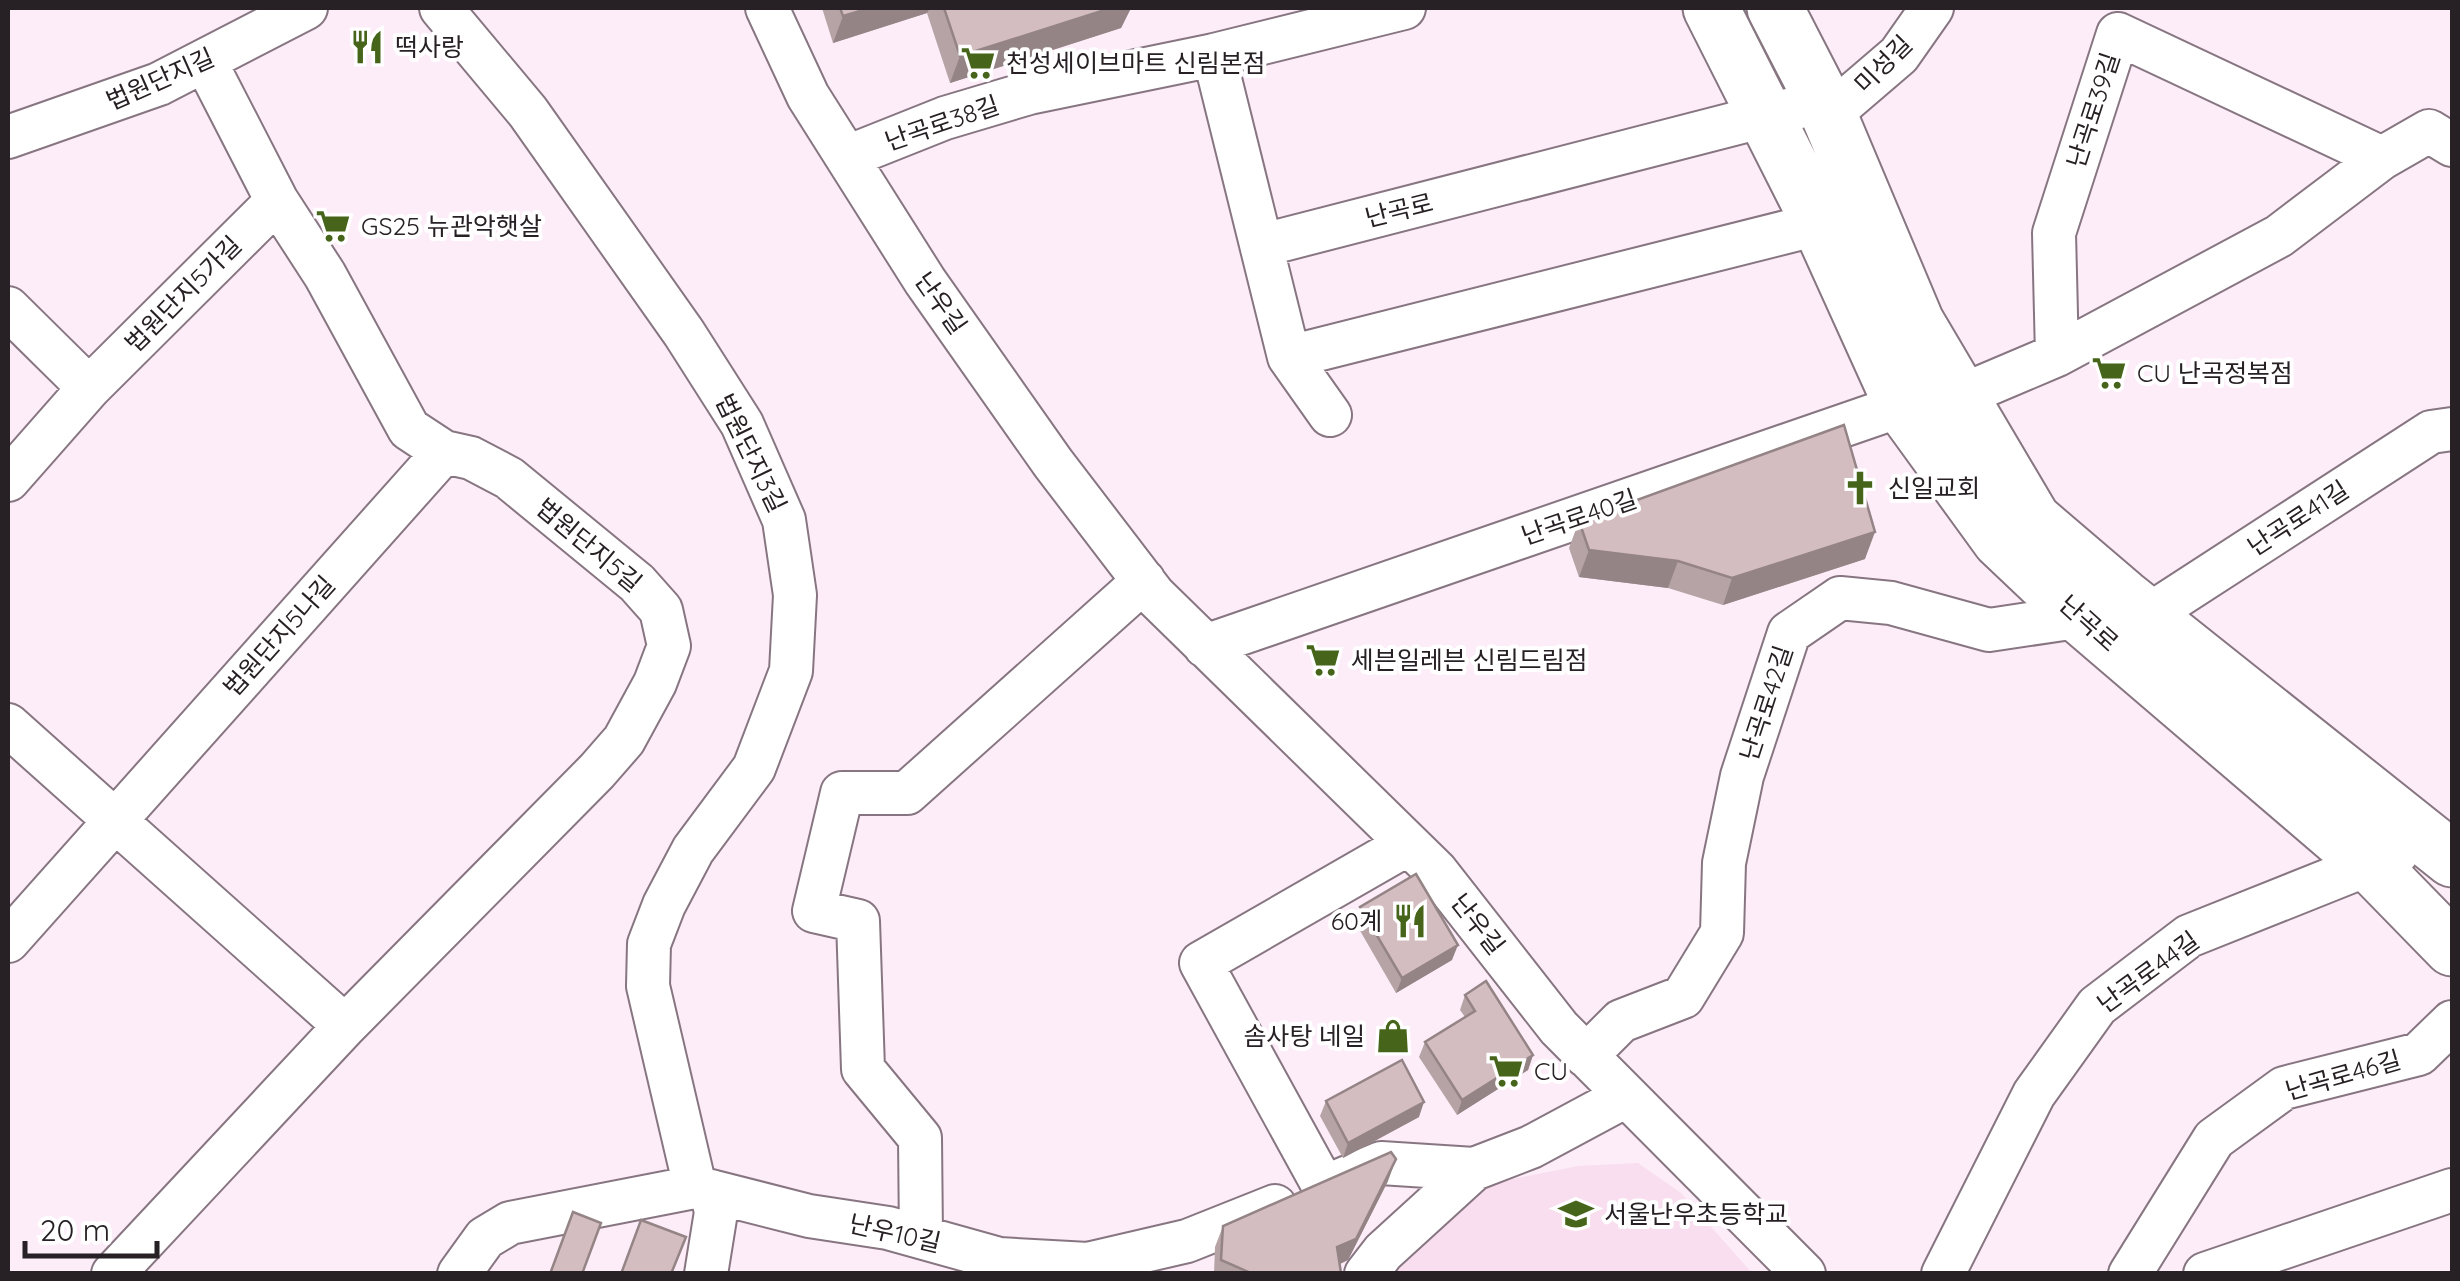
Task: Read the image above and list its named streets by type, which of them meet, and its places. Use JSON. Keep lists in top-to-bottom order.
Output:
{
  "streets": {
    "main road": ["난곡로"],
    "street": [
      "미성길",
      "법원단지길",
      "난곡로39길",
      "난곡로38길",
      "법원단지5가길",
      "난우길",
      "법원단지3길",
      "난곡로40길",
      "난곡로41길",
      "법원단지5길",
      "법원단지5나길",
      "난곡로42길",
      "난곡로44길",
      "난곡로46길",
      "난우10길"
    ]
  },
  "crossings": [
    ["미성길", "난곡로"],
    ["법원단지길", "법원단지5길"],
    ["난곡로38길", "난우길"],
    ["난곡로", "난곡로40길"],
    ["난곡로", "난곡로41길"],
    ["난곡로", "난곡로42길"],
    ["난곡로", "난곡로44길"],
    ["법원단지5가길", "법원단지5길"],
    ["난우길", "난곡로40길"],
    ["난우길", "난곡로42길"],
    ["난우길", "난우10길"],
    ["법원단지3길", "난우10길"],
    ["난곡로41길", "난곡로42길"],
    ["법원단지5길", "법원단지5나길"]
  ],
  "places": {
    "restaurant": ["떡사랑", "60계"],
    "supermarket": [
      "천성세이브마트 신림본점",
      "GS25 뉴관악햇살",
      "CU 난곡정복점",
      "세븐일레븐 신림드림점",
      "CU"
    ],
    "church": ["신일교회"],
    "shop": ["솜사탕 네일"],
    "school or university": ["서울난우초등학교"]
  },
  "scale_bar": "20 m"
}
